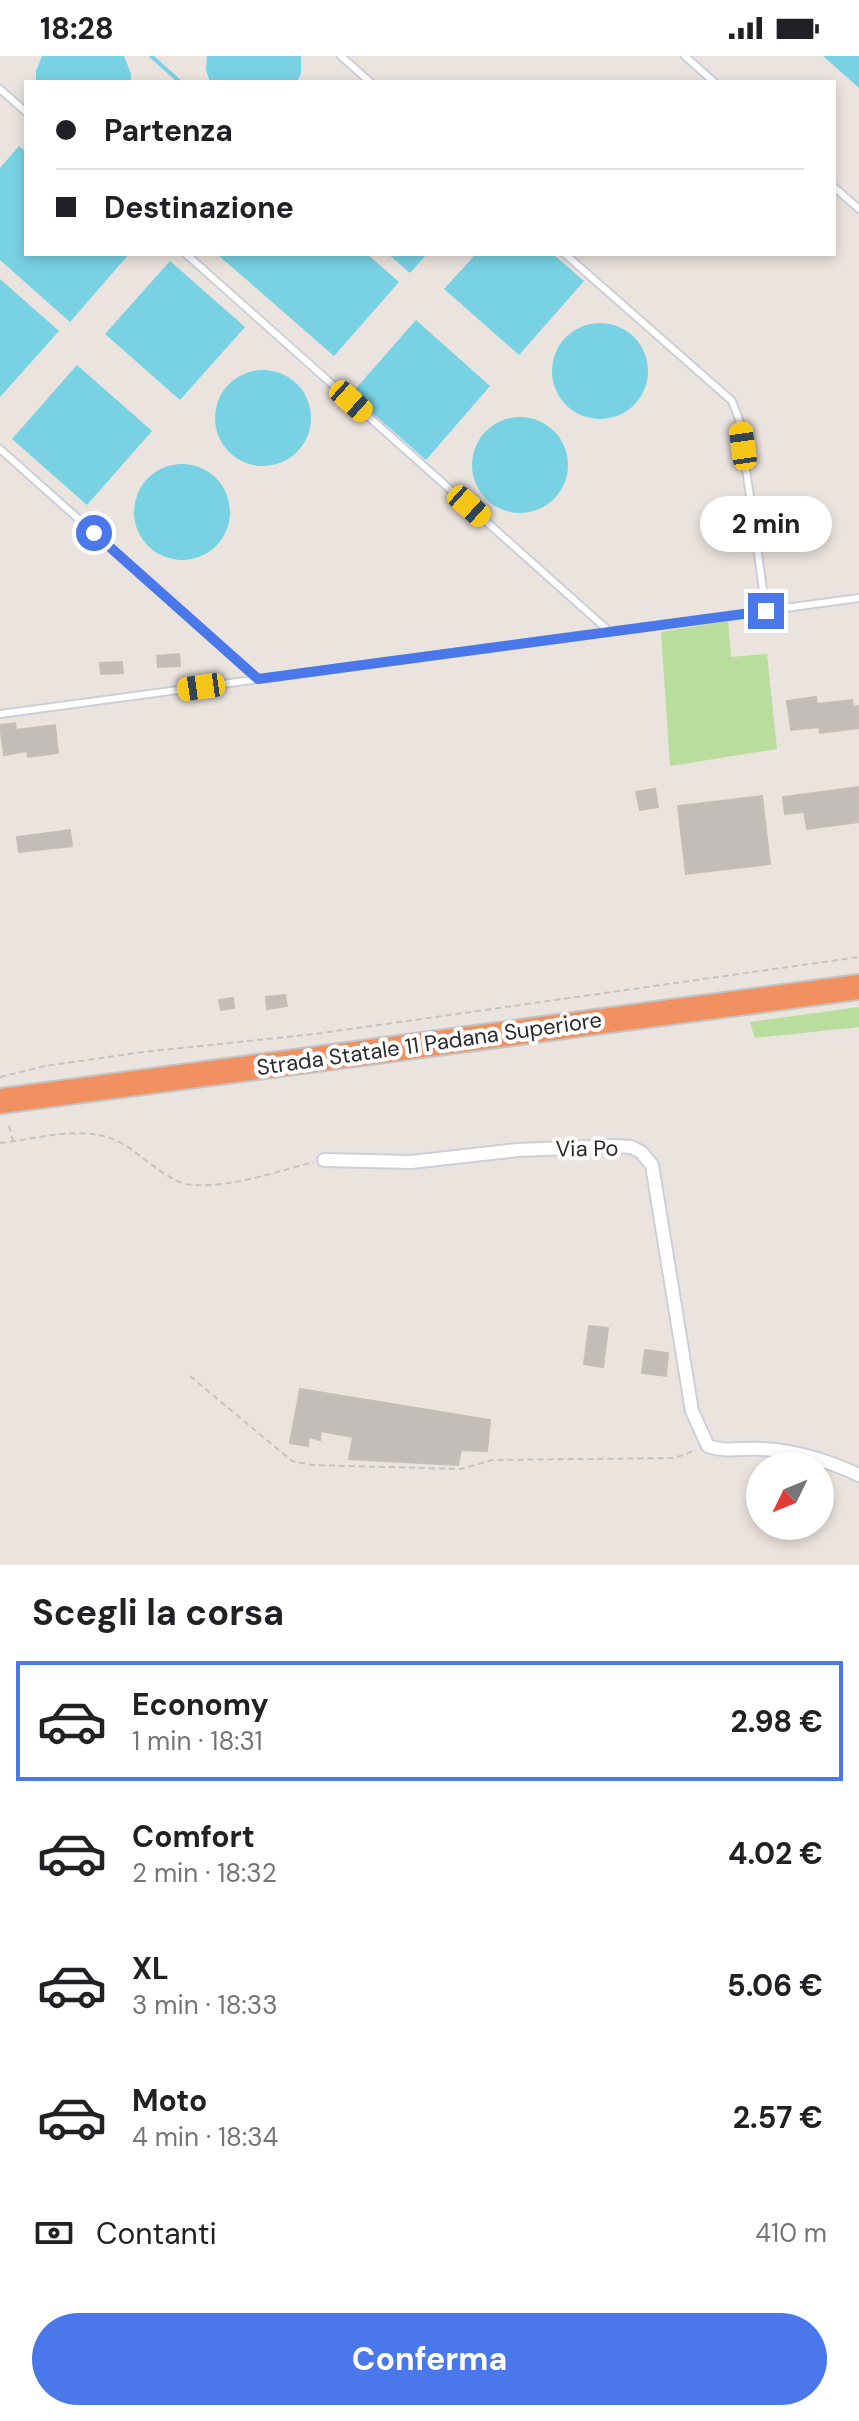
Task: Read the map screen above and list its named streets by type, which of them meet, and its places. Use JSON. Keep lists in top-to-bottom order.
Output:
{
  "streets": {
    "highway": ["Strada Statale 11 Padana Superiore"],
    "street": ["Via Po"]
  },
  "north": "bottom left",
  "page": {
    "status": "18:28",
    "banner": ["Partenza", "Destinazione"],
    "bubble": "2 min",
    "heading": "Scegli la corsa",
    "list": [
      {
        "name": "Economy",
        "note": "1 min · 18:31",
        "value": "2.98 €"
      },
      {
        "name": "Comfort",
        "note": "2 min · 18:32",
        "value": "4.02 €"
      },
      {
        "name": "XL",
        "note": "3 min · 18:33",
        "value": "5.06 €"
      },
      {
        "name": "Moto",
        "note": "4 min · 18:34",
        "value": "2.57 €"
      }
    ],
    "pay": ["Contanti", "410 m"],
    "buttons": "Conferma"
  }
}
